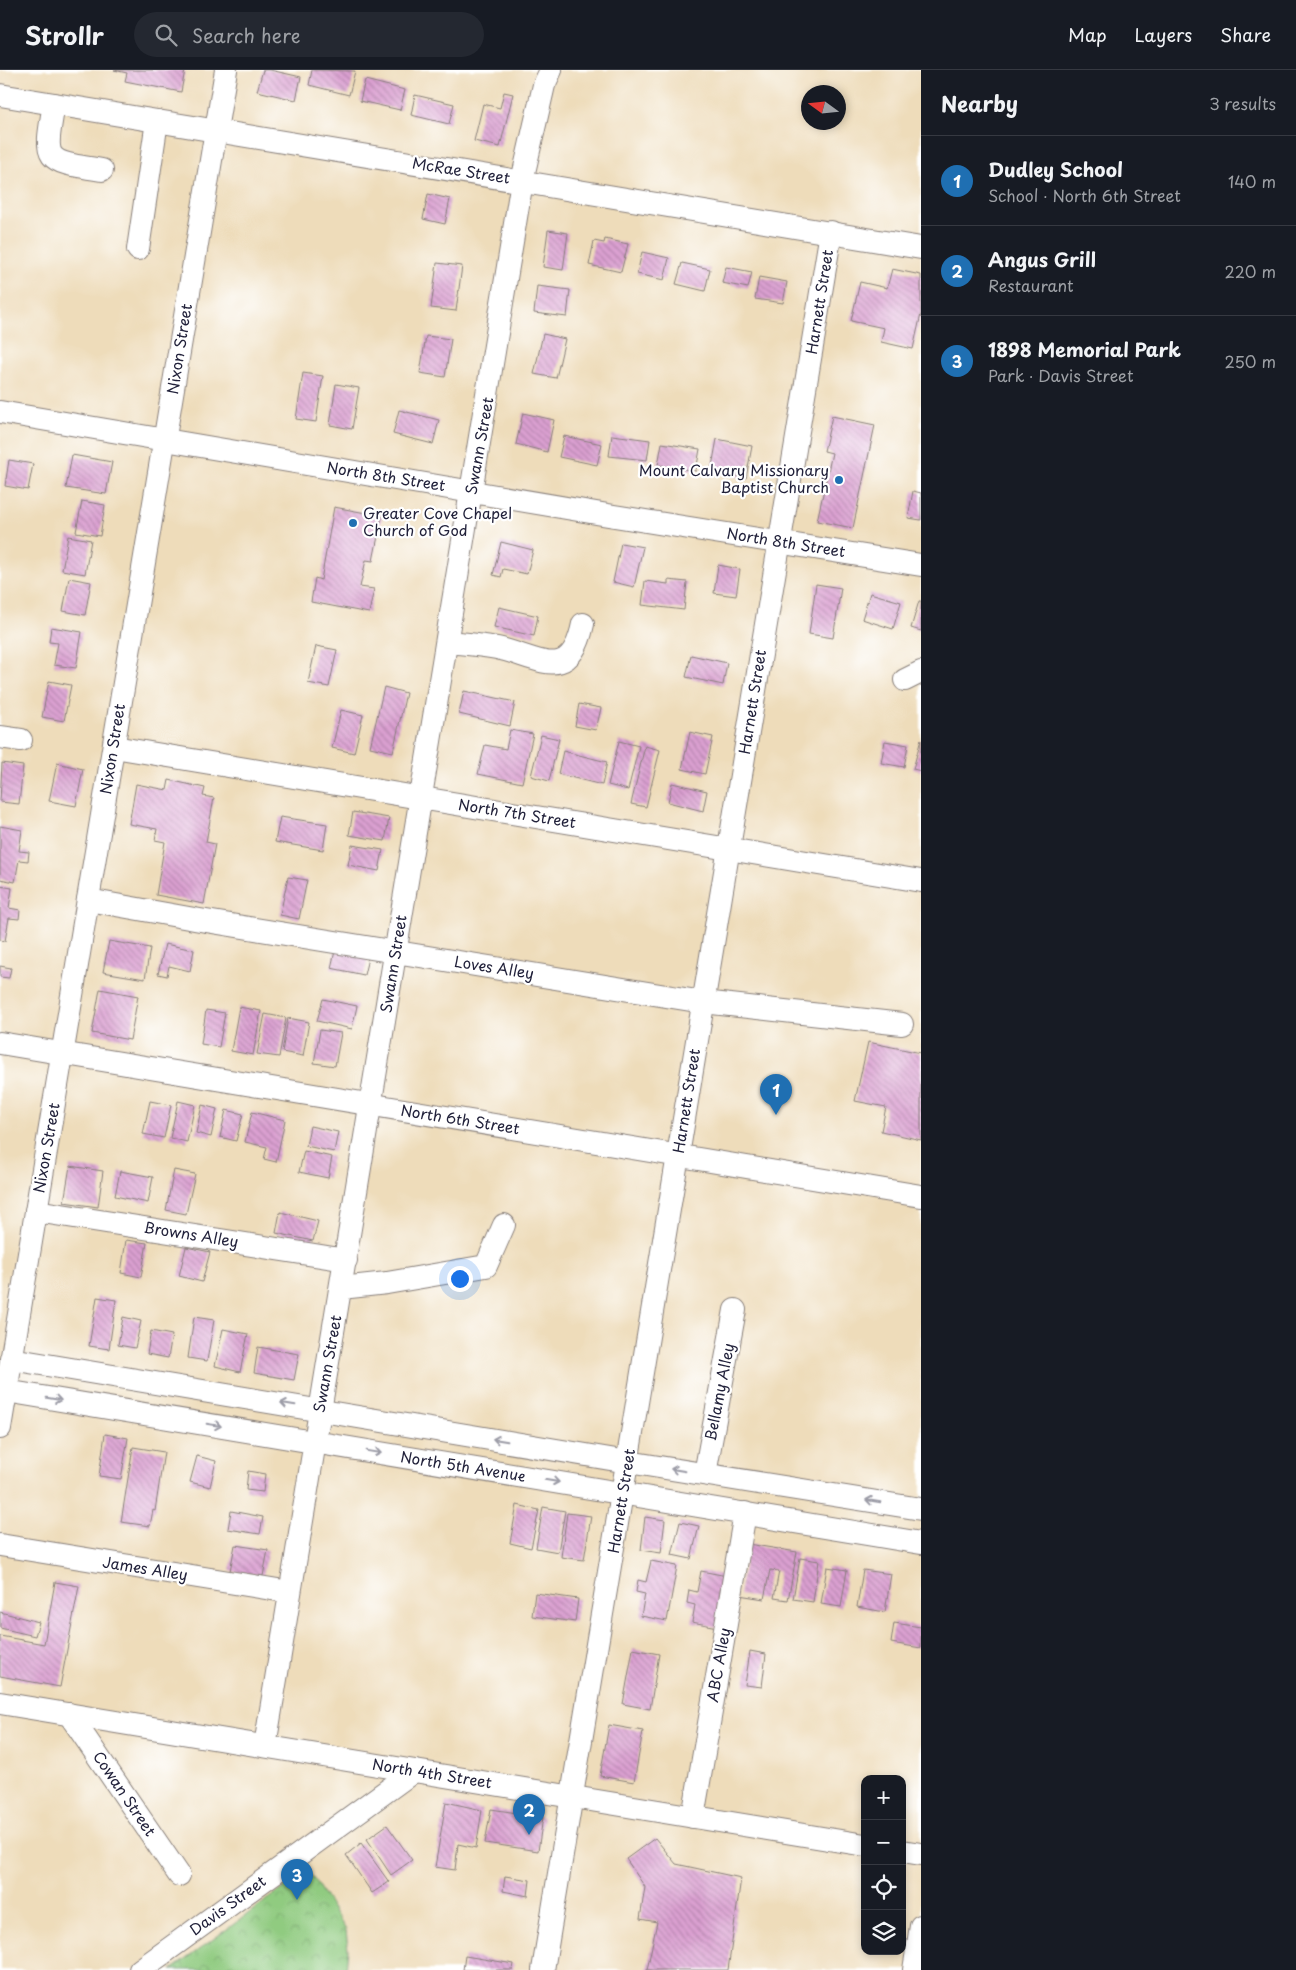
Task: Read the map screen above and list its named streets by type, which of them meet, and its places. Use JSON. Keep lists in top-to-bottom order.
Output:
{
  "streets": {
    "street": [
      "McRae Street",
      "Harnett Street",
      "Nixon Street",
      "Swann Street",
      "North 8th Street",
      "North 7th Street",
      "Loves Alley",
      "North 6th Street",
      "Browns Alley",
      "Bellamy Alley",
      "North 5th Avenue",
      "James Alley",
      "ABC Alley",
      "North 4th Street",
      "Cowan Street",
      "Davis Street"
    ]
  },
  "crossings": [
    ["McRae Street", "Harnett Street"],
    ["McRae Street", "Nixon Street"],
    ["McRae Street", "Swann Street"],
    ["Harnett Street", "North 8th Street"],
    ["Harnett Street", "North 7th Street"],
    ["Harnett Street", "Loves Alley"],
    ["Harnett Street", "North 6th Street"],
    ["Harnett Street", "North 5th Avenue"],
    ["Harnett Street", "North 4th Street"],
    ["Nixon Street", "North 8th Street"],
    ["Nixon Street", "North 7th Street"],
    ["Nixon Street", "Loves Alley"],
    ["Nixon Street", "North 6th Street"],
    ["Nixon Street", "Browns Alley"],
    ["Nixon Street", "North 5th Avenue"],
    ["Swann Street", "North 8th Street"],
    ["Swann Street", "North 7th Street"],
    ["Swann Street", "Loves Alley"],
    ["Swann Street", "North 6th Street"],
    ["Swann Street", "Browns Alley"],
    ["Swann Street", "North 5th Avenue"],
    ["Swann Street", "James Alley"],
    ["Swann Street", "North 4th Street"],
    ["North 5th Avenue", "ABC Alley"],
    ["ABC Alley", "North 4th Street"],
    ["North 4th Street", "Cowan Street"],
    ["North 4th Street", "Davis Street"]
  ],
  "places": ["Mount Calvary Missionary Baptist Church", "Greater Cove Chapel Church of God"],
  "north": "left",
  "page": {
    "header": "Strollr",
    "search": "Search here",
    "nav": ["Map", "Layers", "Share"],
    "heading": ["Nearby", "3 results"],
    "list": [
      {
        "mark": "1",
        "name": "Dudley School",
        "note": "School · North 6th Street",
        "value": "140 m"
      },
      {
        "mark": "2",
        "name": "Angus Grill",
        "note": "Restaurant",
        "value": "220 m"
      },
      {
        "mark": "3",
        "name": "1898 Memorial Park",
        "note": "Park · Davis Street",
        "value": "250 m"
      }
    ],
    "pins": ["1", "2", "3"],
    "map_buttons": ["+", "−"]
  }
}
